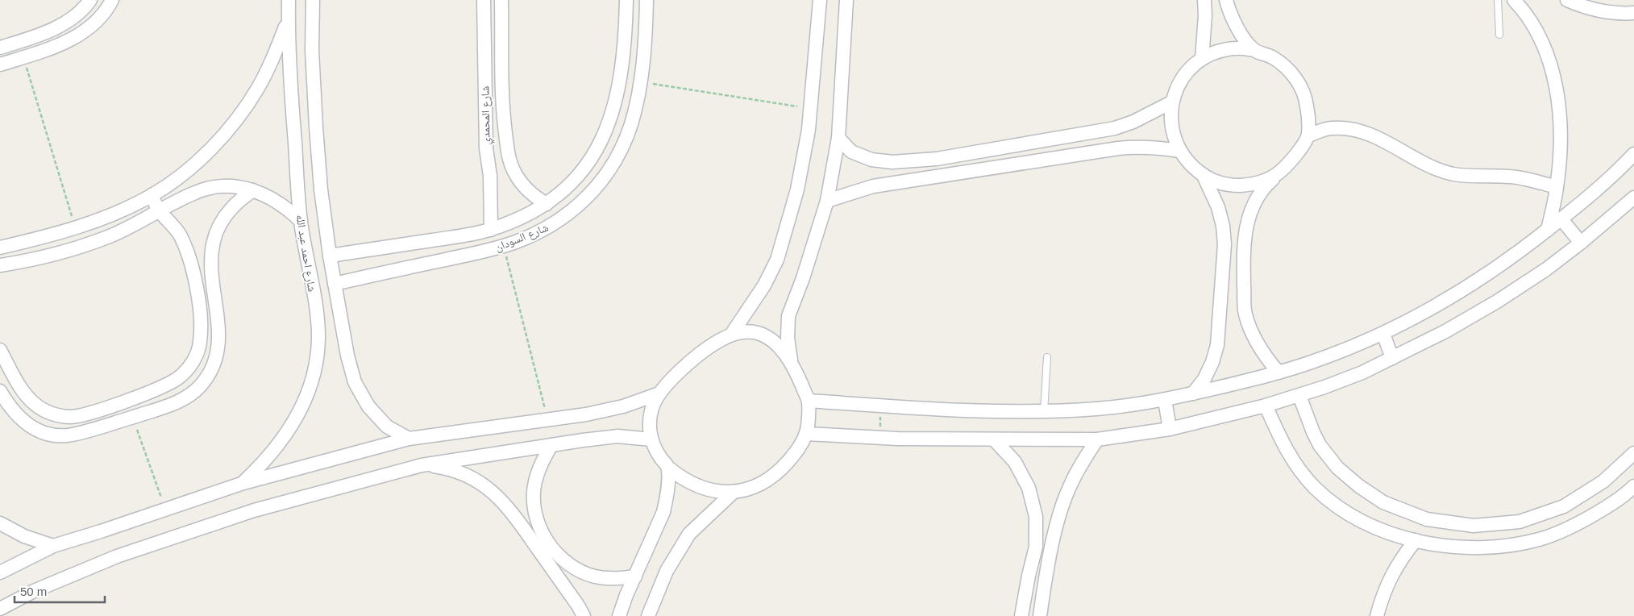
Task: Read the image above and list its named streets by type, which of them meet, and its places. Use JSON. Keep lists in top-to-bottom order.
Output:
{
  "streets": {
    "street": ["شارع المحمدي", "شارع السودان", "شارع احمد عبد الله"]
  },
  "crossings": [
    ["شارع المحمدي", "شارع السودان"],
    ["شارع السودان", "شارع احمد عبد الله"]
  ],
  "scale_bar": "50 m"
}
